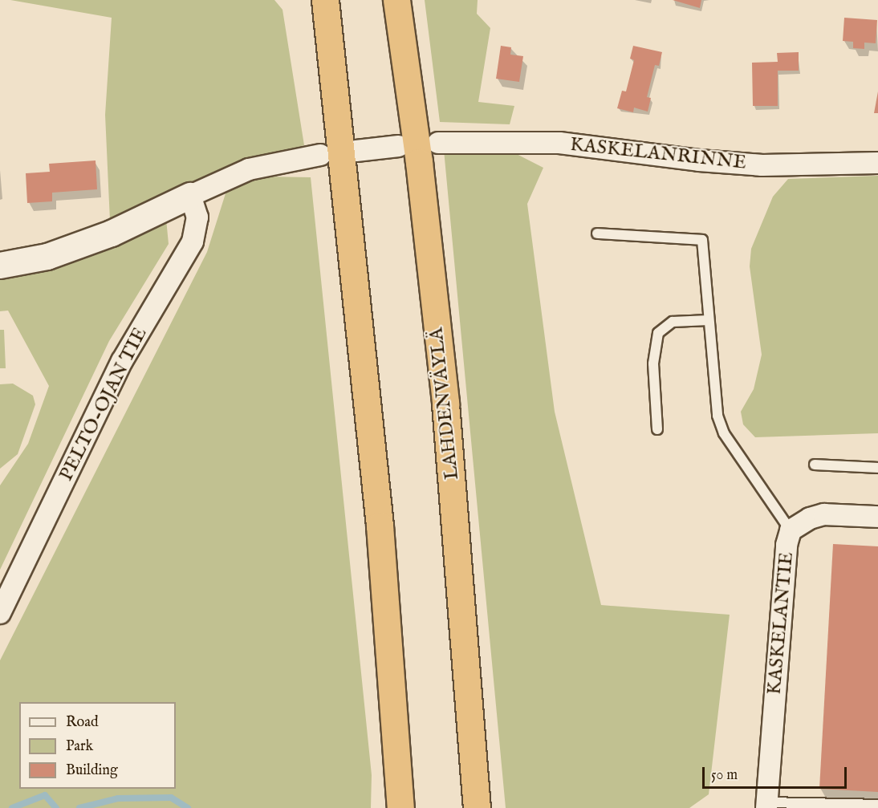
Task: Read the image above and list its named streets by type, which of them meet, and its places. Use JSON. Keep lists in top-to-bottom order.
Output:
{
  "streets": {
    "highway": ["LAHDENVÄYLÄ"],
    "street": ["KASKELANRINNE", "PELTO-OJAN TIE", "KASKELANTIE"]
  },
  "legend": ["Road", "Park", "Building"],
  "scale_bar": "50 m"
}
